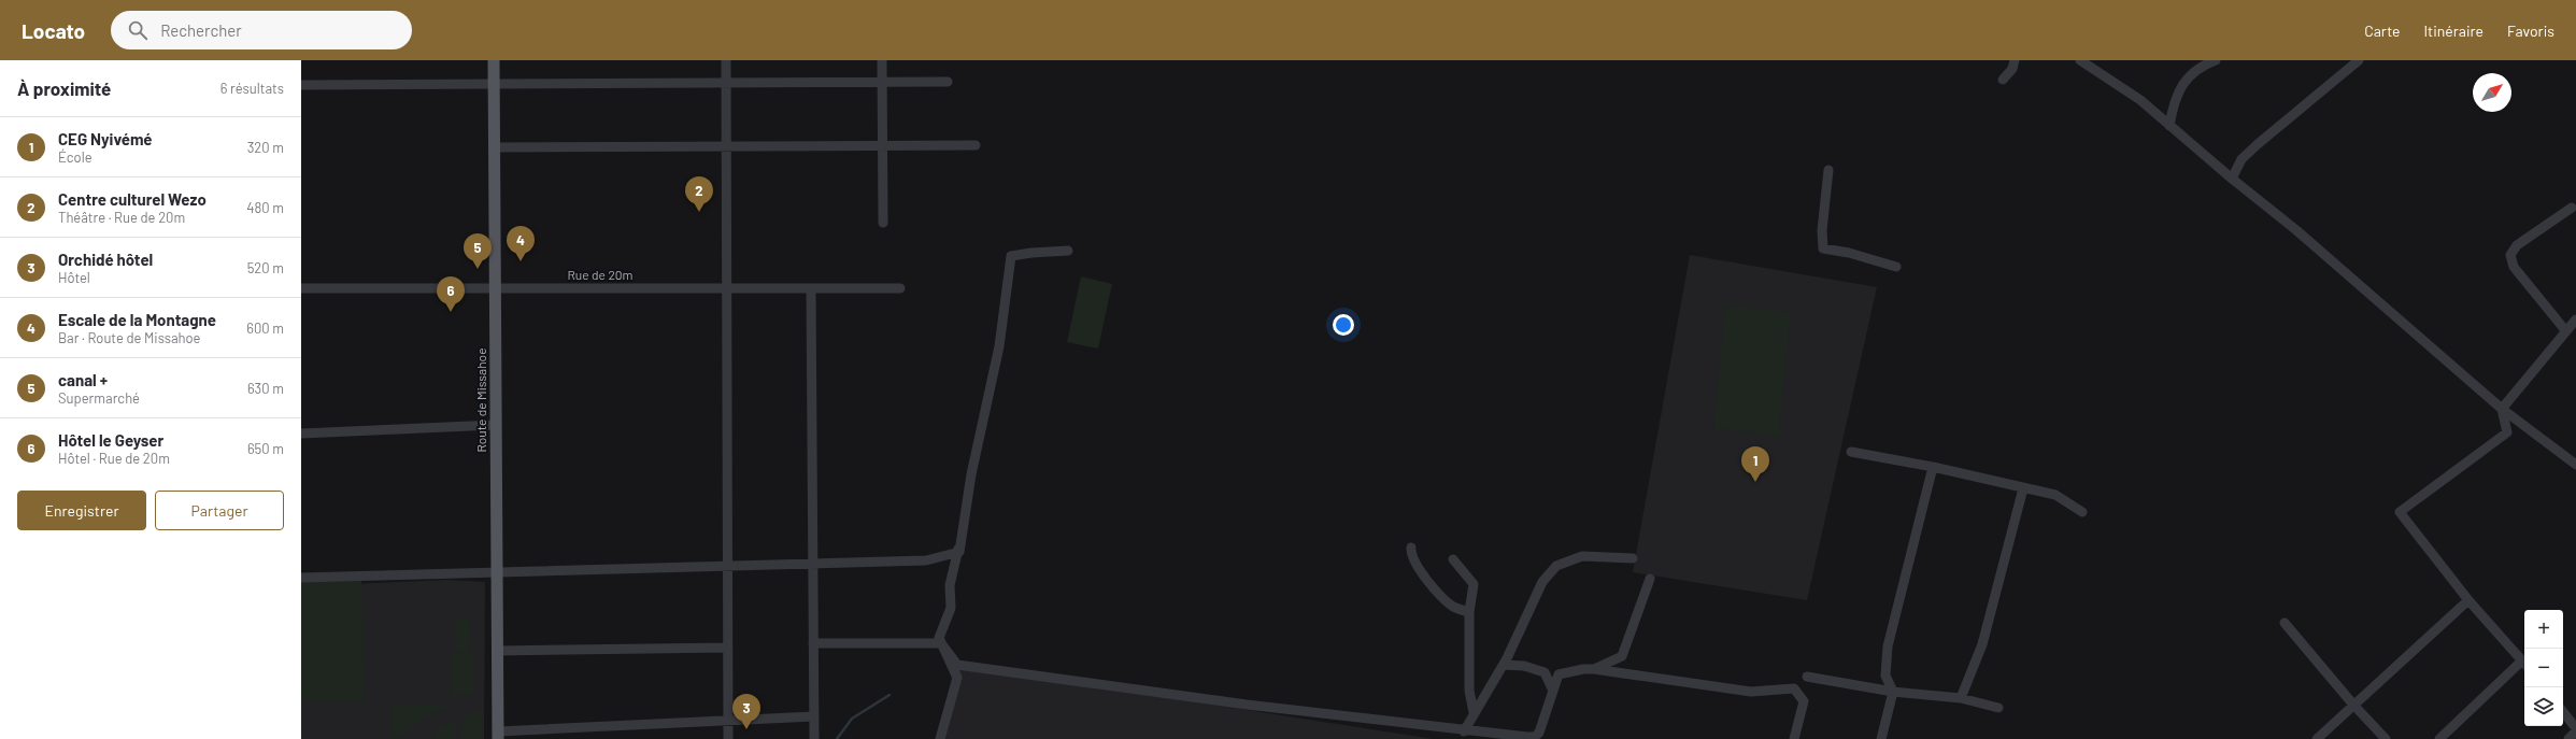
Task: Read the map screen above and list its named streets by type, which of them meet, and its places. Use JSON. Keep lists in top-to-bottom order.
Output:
{
  "streets": {
    "main road": ["Route de Missahoe"],
    "street": ["Rue de 20m"]
  },
  "crossings": [
    ["Rue de 20m", "Route de Missahoe"]
  ],
  "north": "top right",
  "page": {
    "header": "Locato",
    "search": "Rechercher",
    "nav": ["Carte", "Itinéraire", "Favoris"],
    "heading": ["À proximité", "6 résultats"],
    "list": [
      {
        "mark": "1",
        "name": "CEG Nyivémé",
        "note": "École",
        "value": "320 m"
      },
      {
        "mark": "2",
        "name": "Centre culturel Wezo",
        "note": "Théâtre · Rue de 20m",
        "value": "480 m"
      },
      {
        "mark": "3",
        "name": "Orchidé hôtel",
        "note": "Hôtel",
        "value": "520 m"
      },
      {
        "mark": "4",
        "name": "Escale de la Montagne",
        "note": "Bar · Route de Missahoe",
        "value": "600 m"
      },
      {
        "mark": "5",
        "name": "canal +",
        "note": "Supermarché",
        "value": "630 m"
      },
      {
        "mark": "6",
        "name": "Hôtel le Geyser",
        "note": "Hôtel · Rue de 20m",
        "value": "650 m"
      }
    ],
    "pins": [
      "2",
      "4",
      "5",
      "6",
      "1",
      "3"
    ],
    "buttons": ["Enregistrer", "Partager"],
    "map_buttons": ["+", "−"]
  }
}
